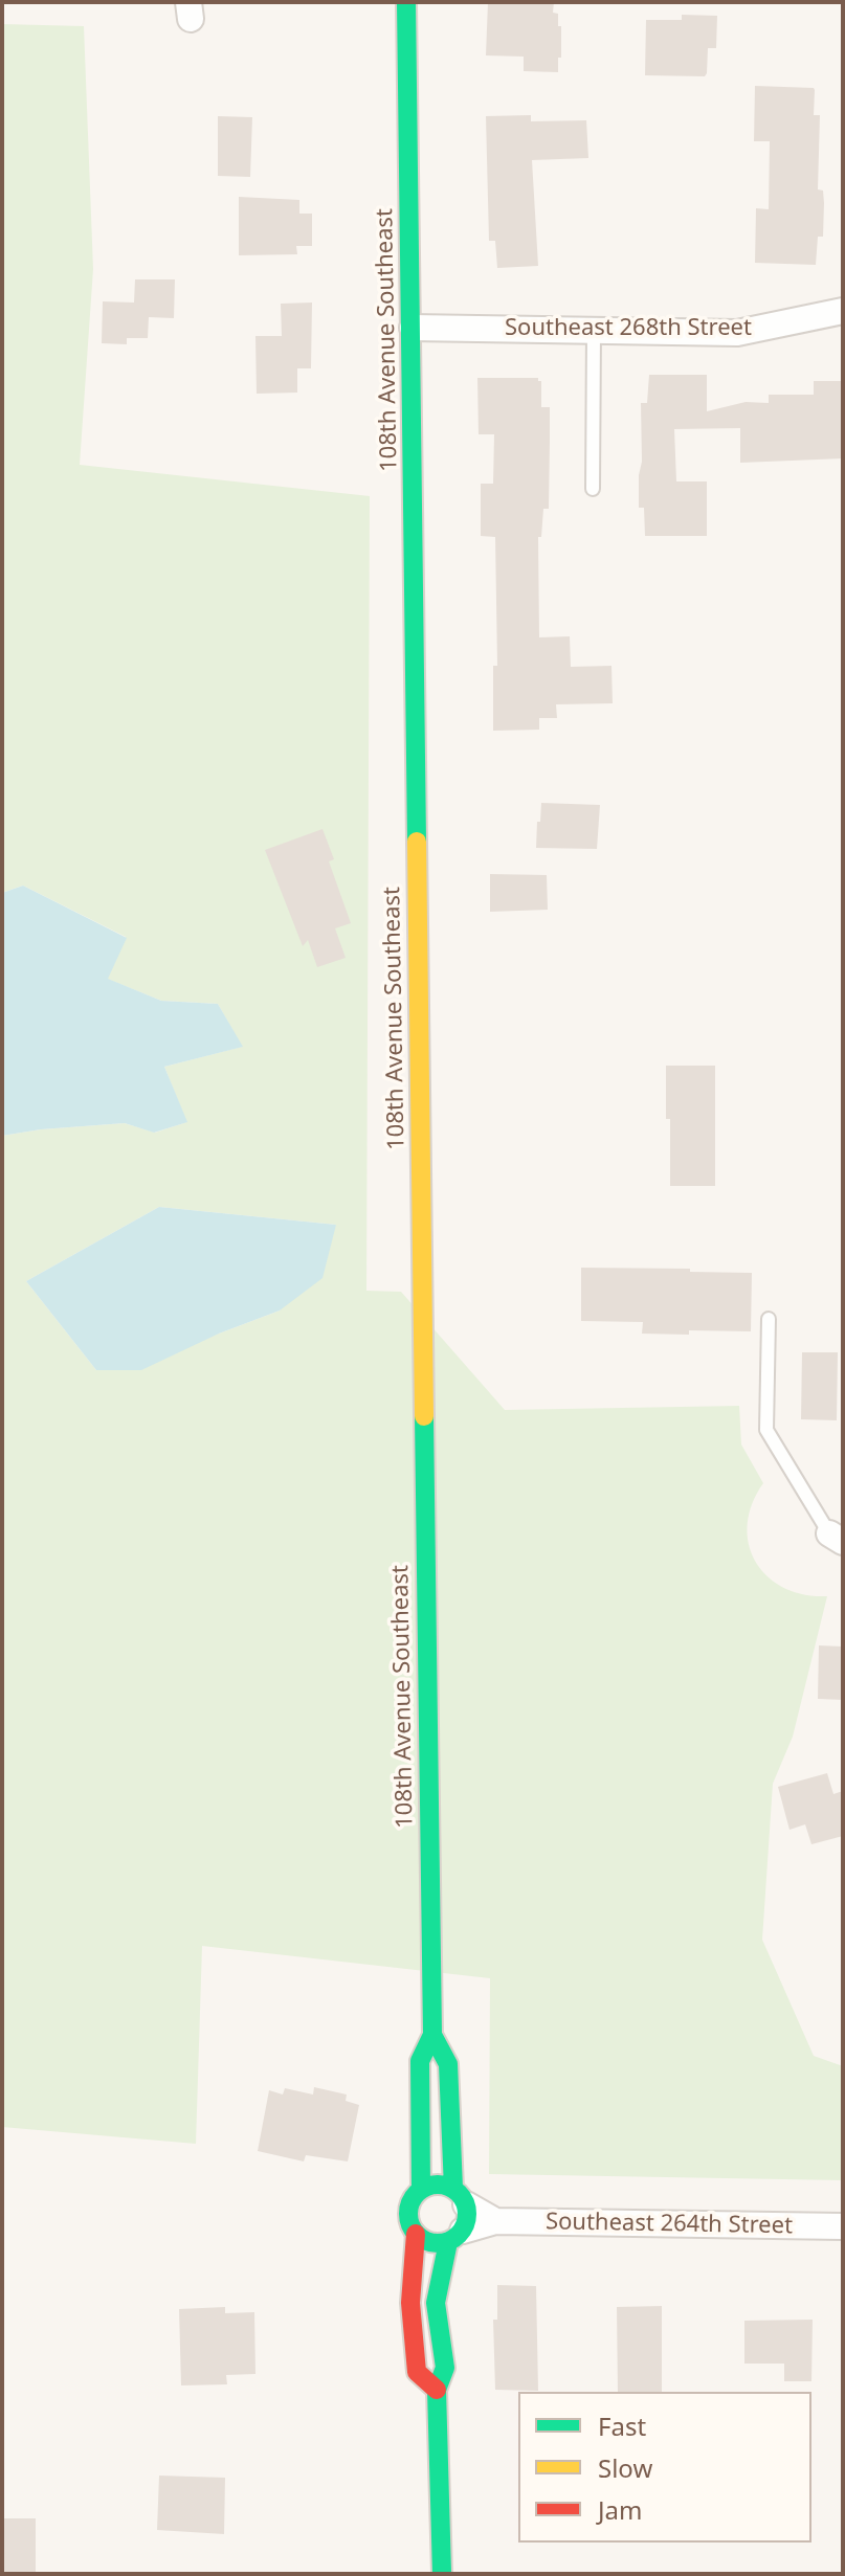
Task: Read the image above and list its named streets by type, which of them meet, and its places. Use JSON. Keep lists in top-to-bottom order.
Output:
{
  "streets": {
    "street": ["Southeast 268th Street", "108th Avenue Southeast", "Southeast 264th Street"]
  },
  "crossings": [
    ["Southeast 268th Street", "108th Avenue Southeast"],
    ["108th Avenue Southeast", "Southeast 264th Street"]
  ],
  "legend": ["Fast", "Slow", "Jam"]
}
